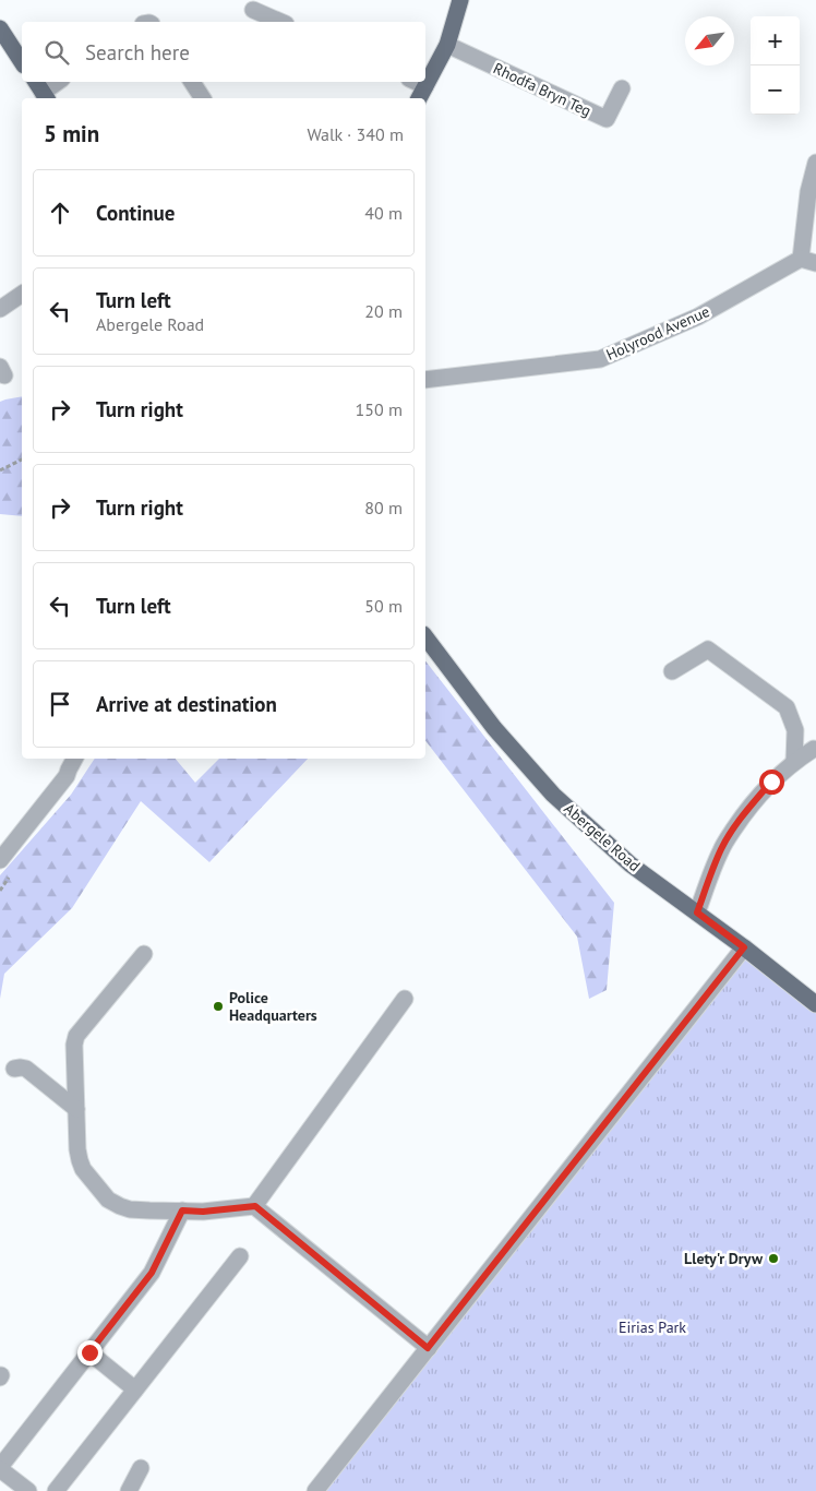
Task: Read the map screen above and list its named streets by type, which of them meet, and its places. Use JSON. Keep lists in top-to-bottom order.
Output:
{
  "streets": {
    "main road": ["Abergele Road"],
    "street": ["Rhodfa Bryn Teg", "Holyrood Avenue"]
  },
  "parks": ["Eirias Park"],
  "places": ["Police Headquarters", "Llety'r Dryw"],
  "north": "bottom left",
  "page": {
    "map_buttons": ["+", "−"],
    "search": "Search here",
    "heading": ["5 min", "Walk · 340 m"],
    "list": [
      ["Continue", "40 m"],
      ["Turn left", "Abergele Road", "20 m"],
      ["Turn right", "150 m"],
      ["Turn right", "80 m"],
      ["Turn left", "50 m"],
      "Arrive at destination"
    ]
  }
}
